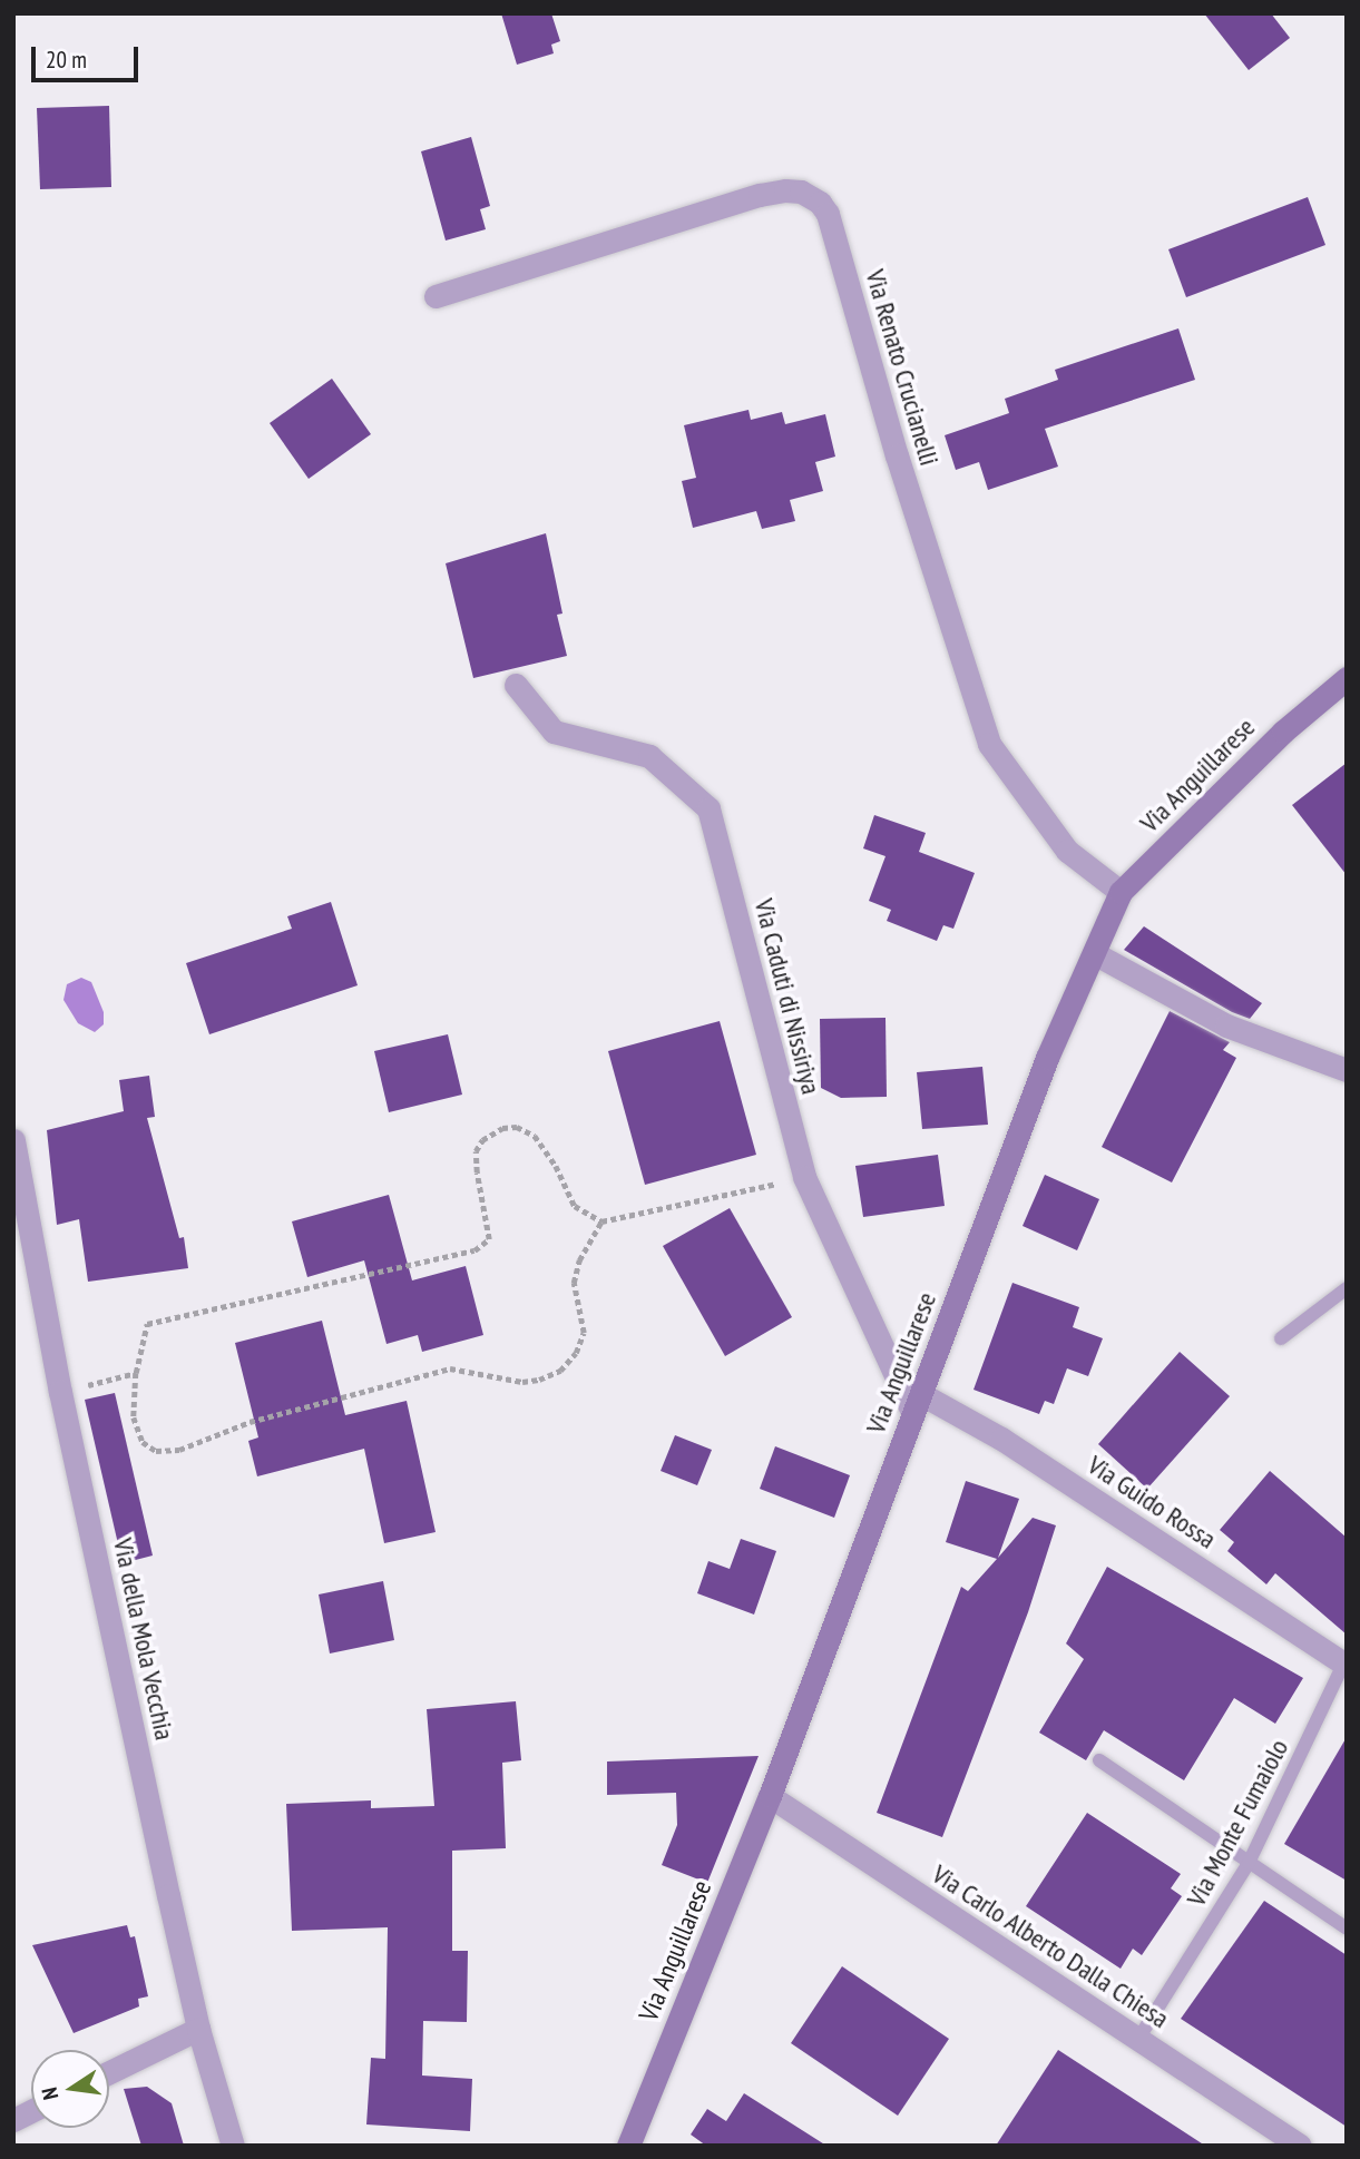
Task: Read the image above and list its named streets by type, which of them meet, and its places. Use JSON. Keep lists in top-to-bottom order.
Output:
{
  "streets": {
    "main road": ["Via Anguillarese"],
    "street": [
      "Via Renato Crucianelli",
      "Via Caduti di Nissiriya",
      "Via Guido Rossa",
      "Via della Mola Vecchia",
      "Via Carlo Alberto Dalla Chiesa"
    ],
    "lane": ["Via Monte Fumaiolo"]
  },
  "crossings": [
    ["Via Renato Crucianelli", "Via Anguillarese"],
    ["Via Anguillarese", "Via Caduti di Nissiriya"],
    ["Via Anguillarese", "Via Guido Rossa"],
    ["Via Anguillarese", "Via Carlo Alberto Dalla Chiesa"],
    ["Via Caduti di Nissiriya", "Via Guido Rossa"],
    ["Via Guido Rossa", "Via Monte Fumaiolo"],
    ["Via Monte Fumaiolo", "Via Carlo Alberto Dalla Chiesa"]
  ],
  "scale_bar": "20 m",
  "north": "left"
}
